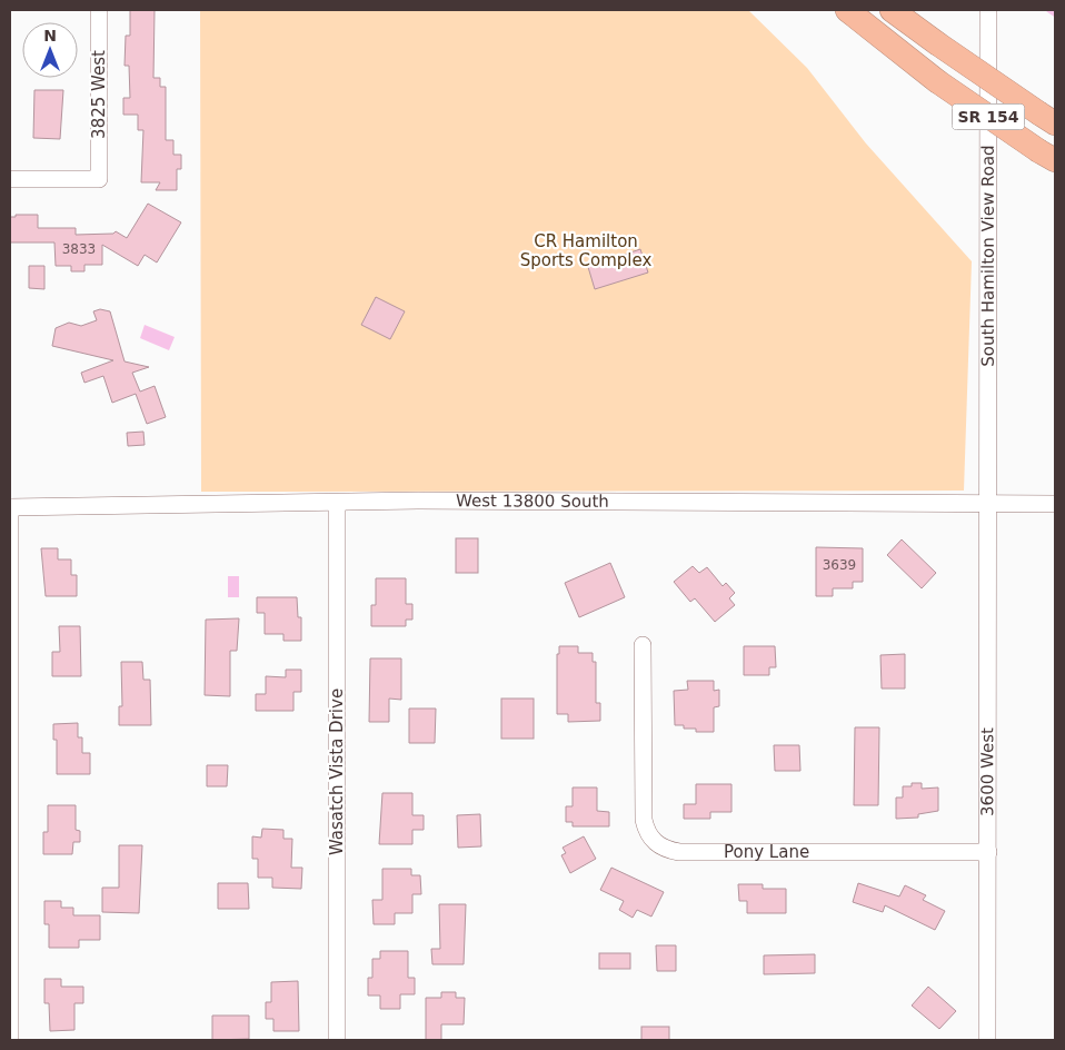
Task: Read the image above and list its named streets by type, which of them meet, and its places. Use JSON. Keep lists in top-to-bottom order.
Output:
{
  "streets": {
    "highway": ["SR 154"],
    "street": [
      "3825 West",
      "South Hamilton View Road",
      "West 13800 South",
      "3600 West",
      "Wasatch Vista Drive",
      "Pony Lane"
    ]
  },
  "crossings": [
    ["South Hamilton View Road", "West 13800 South"],
    ["South Hamilton View Road", "3600 West"],
    ["West 13800 South", "3600 West"],
    ["West 13800 South", "Wasatch Vista Drive"],
    ["3600 West", "Pony Lane"]
  ],
  "parks": ["CR Hamilton Sports Complex"],
  "house_numbers": ["3833", "3639"],
  "north": "top"
}
